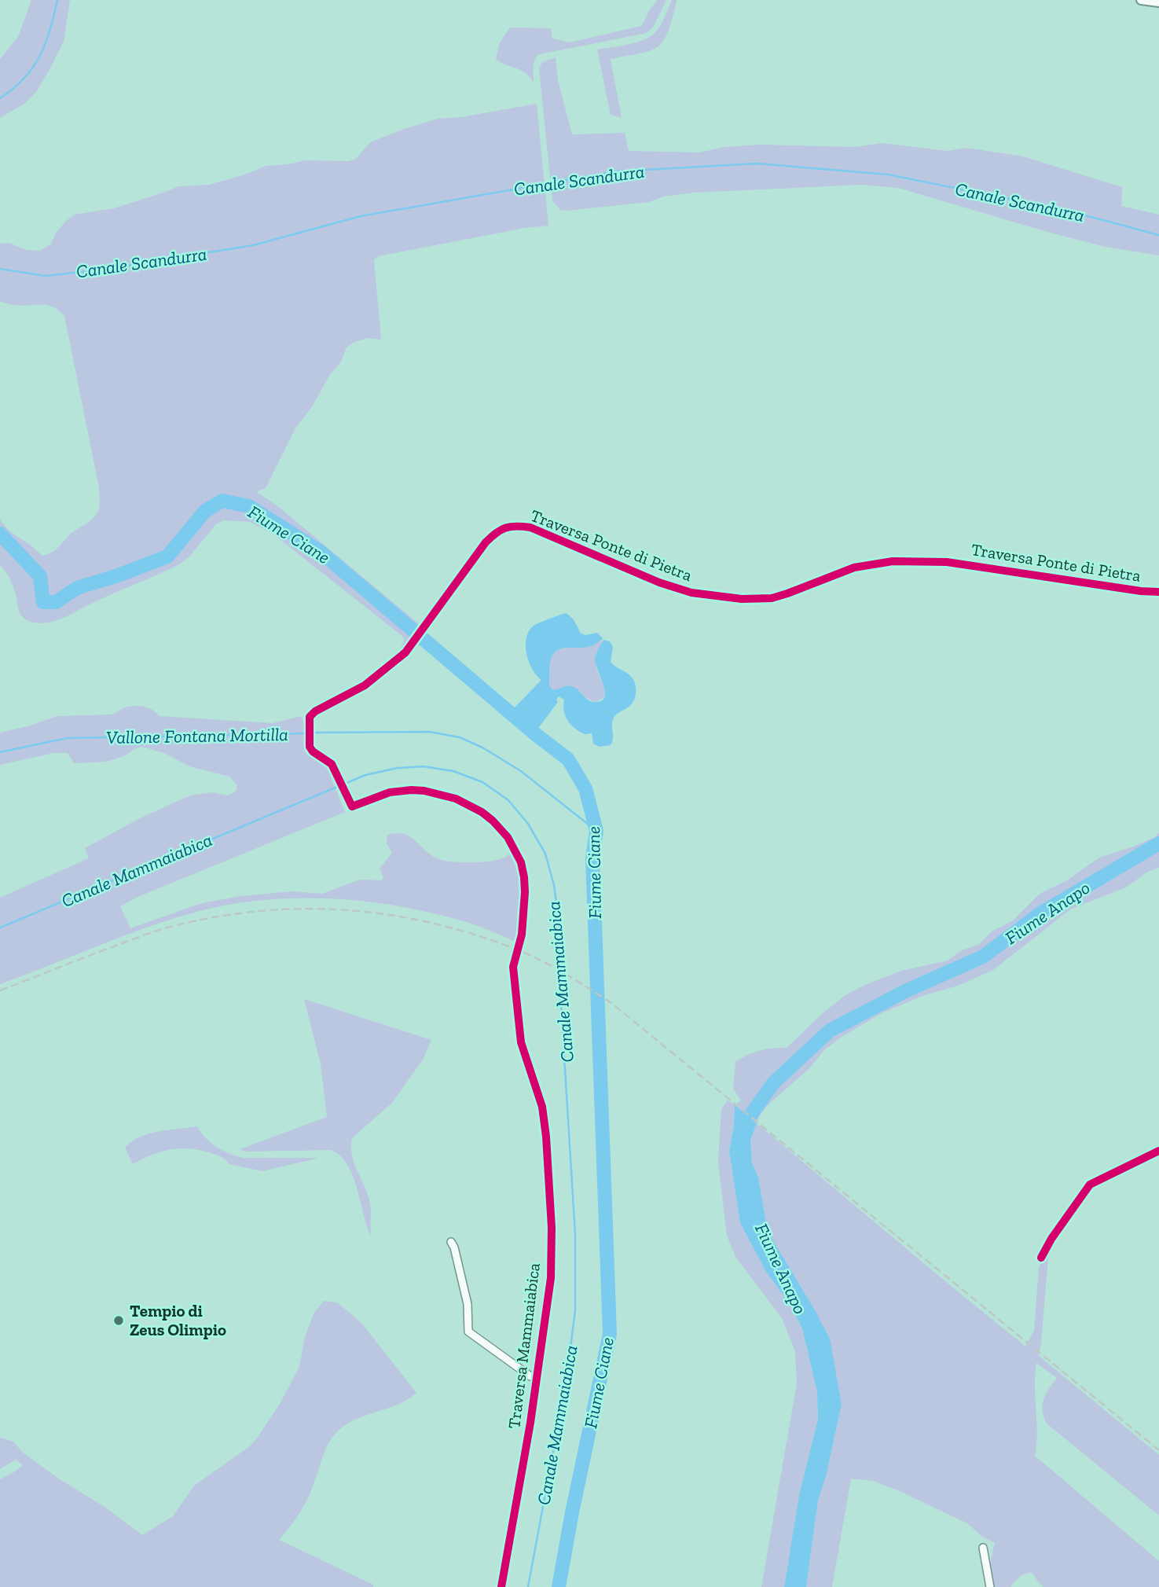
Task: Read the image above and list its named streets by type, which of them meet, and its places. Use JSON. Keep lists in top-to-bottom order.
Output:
{
  "streets": {
    "street": ["Traversa Ponte di Pietra", "Traversa Mammaiabica"]
  },
  "crossings": [
    ["Traversa Ponte di Pietra", "Traversa Mammaiabica"]
  ],
  "water": [
    "Canale Scandurra",
    "Fiume Ciane",
    "Vallone Fontana Mortilla",
    "Canale Mammaiabica",
    "Fiume Anapo"
  ],
  "places": ["Tempio di Zeus Olimpio"]
}
